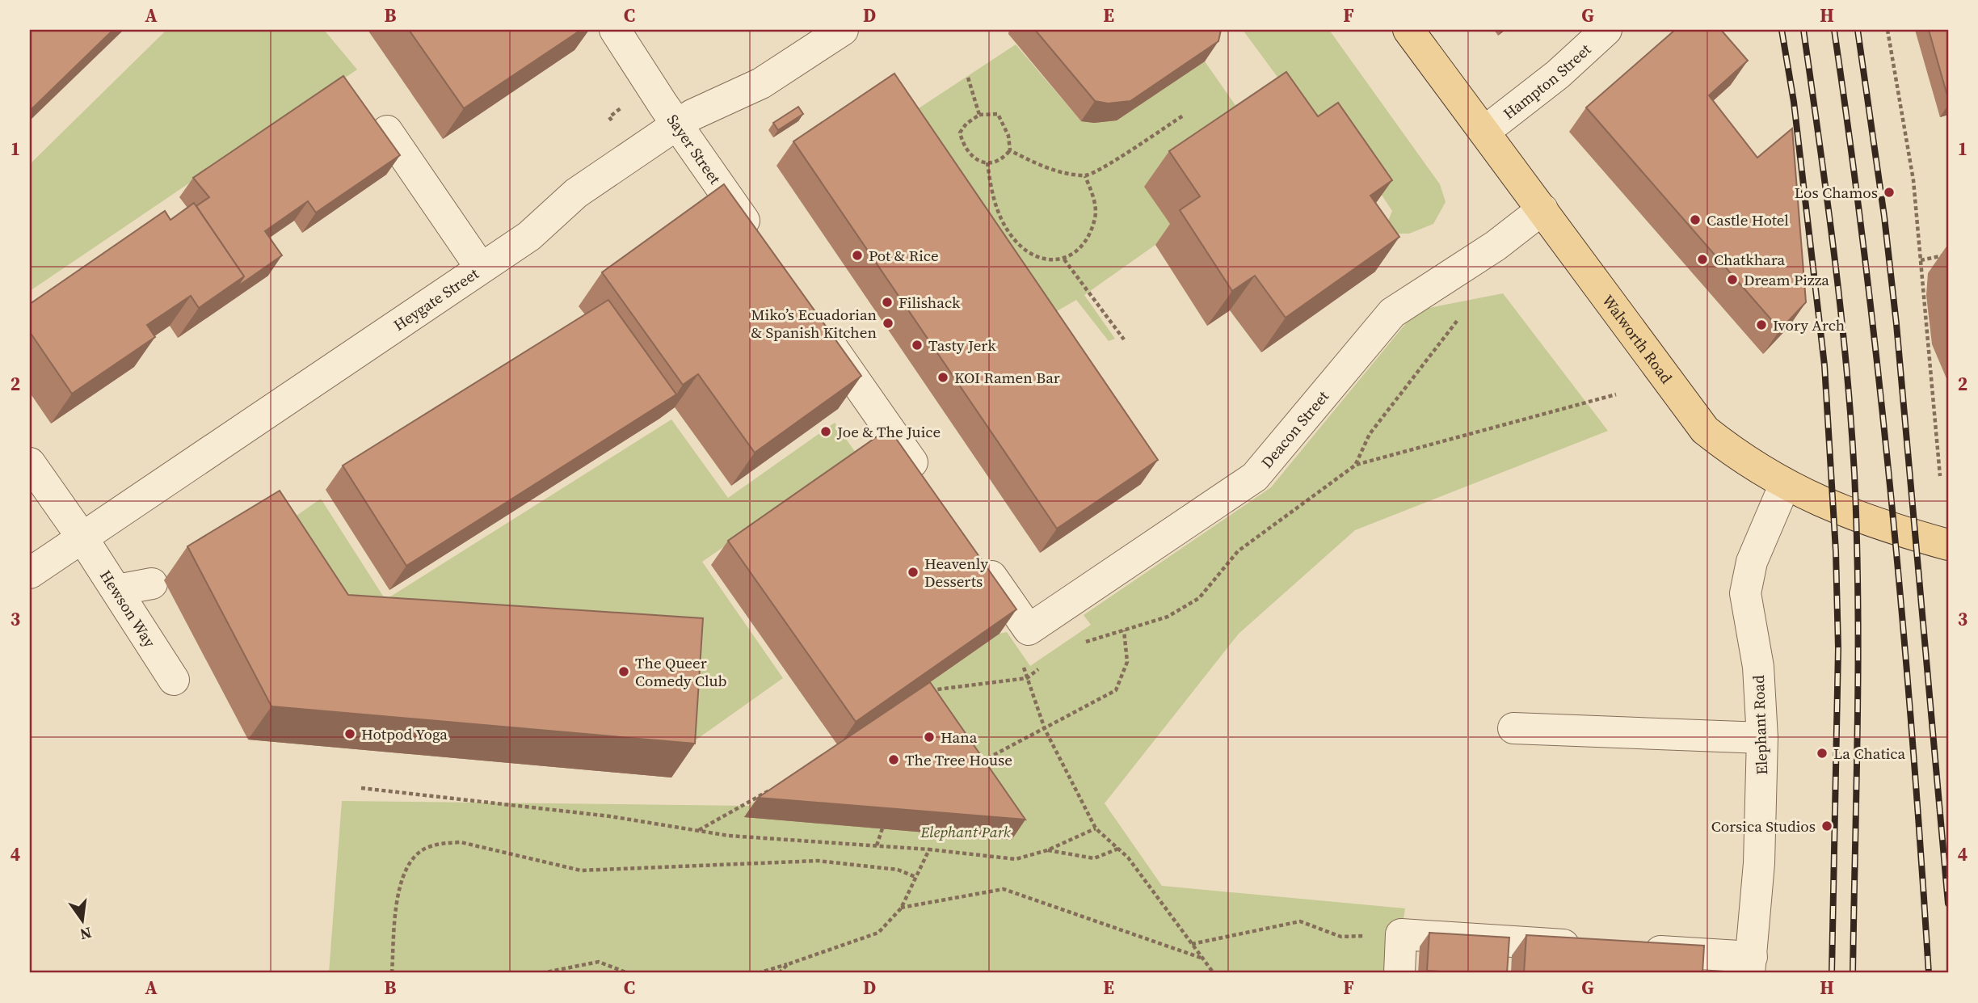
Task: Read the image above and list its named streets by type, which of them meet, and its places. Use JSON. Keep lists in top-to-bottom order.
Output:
{
  "streets": {
    "main road": ["Walworth Road"],
    "street": [
      "Hampton Street",
      "Sayer Street",
      "Heygate Street",
      "Deacon Street",
      "Hewson Way",
      "Elephant Road"
    ]
  },
  "crossings": [
    ["Hampton Street", "Walworth Road"],
    ["Sayer Street", "Heygate Street"],
    ["Heygate Street", "Hewson Way"],
    ["Walworth Road", "Deacon Street"],
    ["Walworth Road", "Elephant Road"]
  ],
  "parks": ["Elephant Park"],
  "places": [
    "Los Chamos",
    "Castle Hotel",
    "Pot & Rice",
    "Chatkhara",
    "Dream Pizza",
    "Filishack",
    "Miko’s Ecuadorian & Spanish Kitchen",
    "Ivory Arch",
    "Tasty Jerk",
    "KOI Ramen Bar",
    "Joe & The Juice",
    "Heavenly Desserts",
    "The Queer Comedy Club",
    "Hotpod Yoga",
    "Hana",
    "La Chatica",
    "The Tree House",
    "Corsica Studios"
  ],
  "north": "bottom",
  "grid": {
    "columns": [
      "A",
      "B",
      "C",
      "D",
      "E",
      "F",
      "G",
      "H"
    ],
    "rows": [
      "1",
      "2",
      "3",
      "4"
    ]
  }
}
